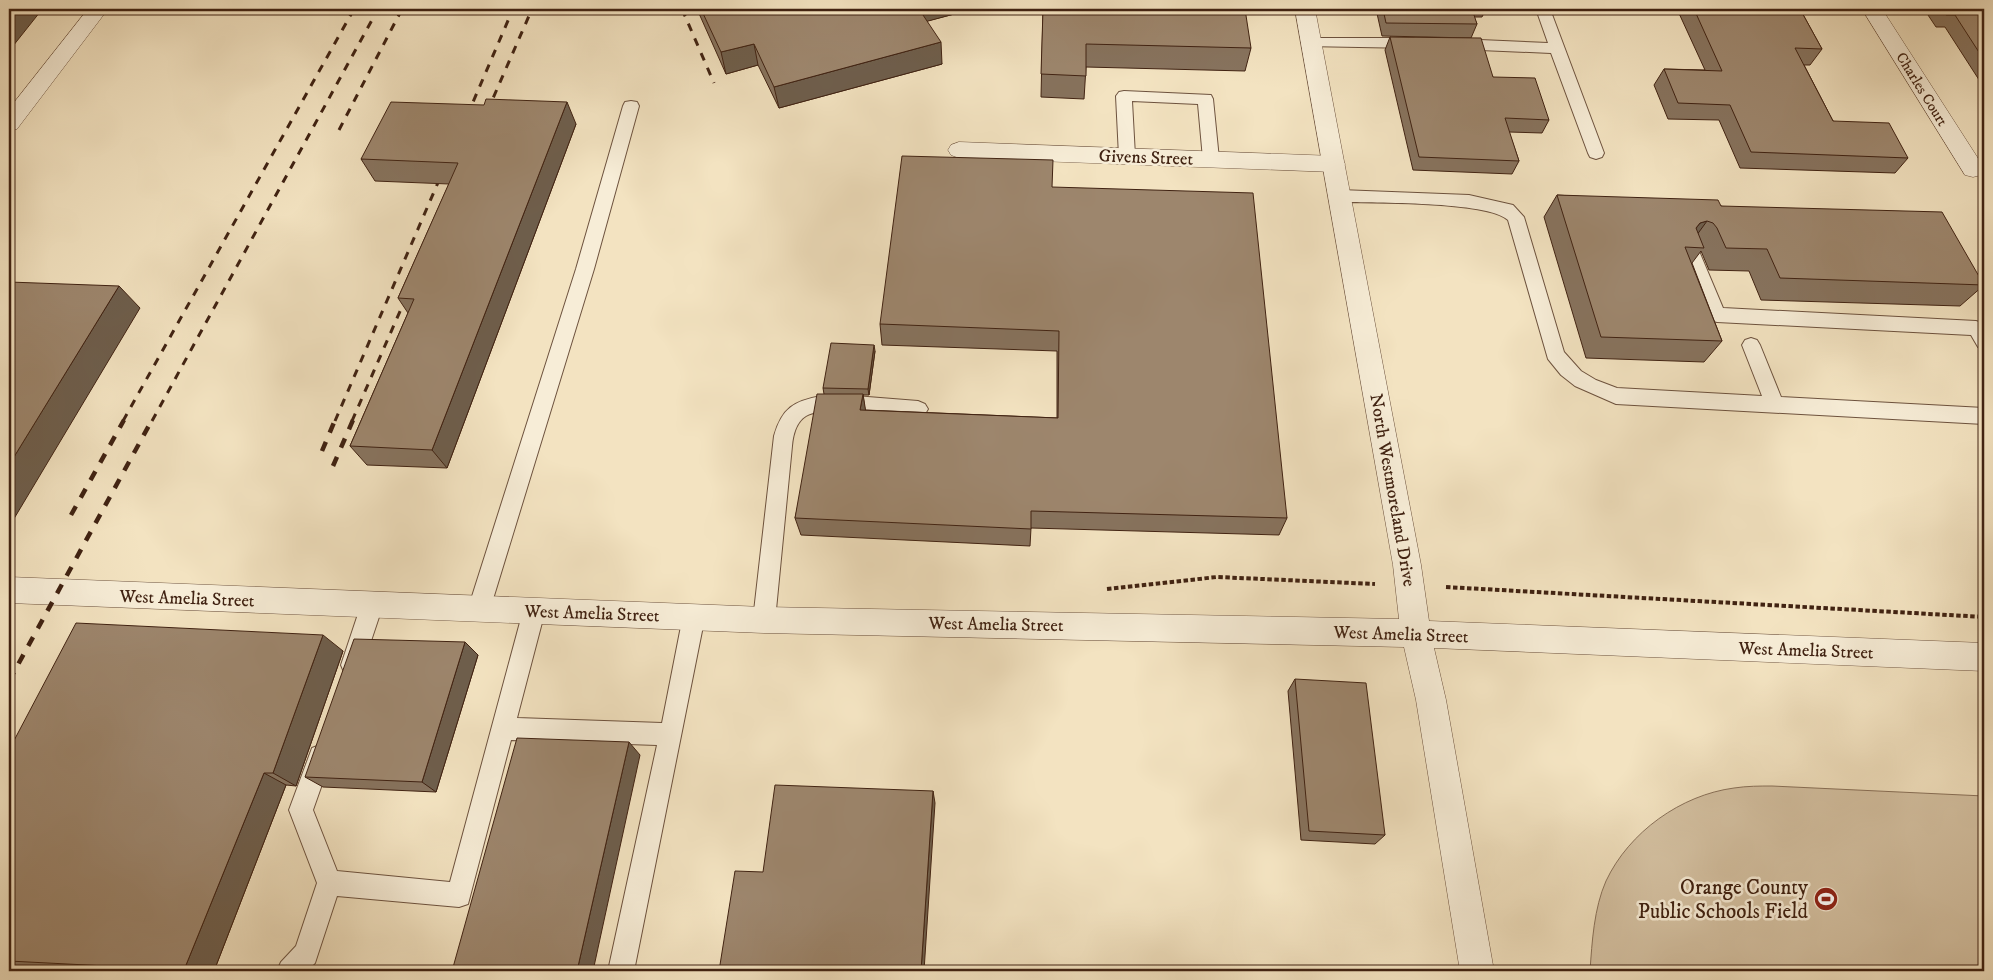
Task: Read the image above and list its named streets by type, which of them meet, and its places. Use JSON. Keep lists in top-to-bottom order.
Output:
{
  "streets": {
    "street": [
      "Charles Court",
      "Givens Street",
      "North Westmoreland Drive",
      "West Amelia Street"
    ]
  },
  "crossings": [
    ["Givens Street", "North Westmoreland Drive"],
    ["North Westmoreland Drive", "West Amelia Street"]
  ],
  "places": {
    "sports": ["Orange County Public Schools Field"]
  }
}
